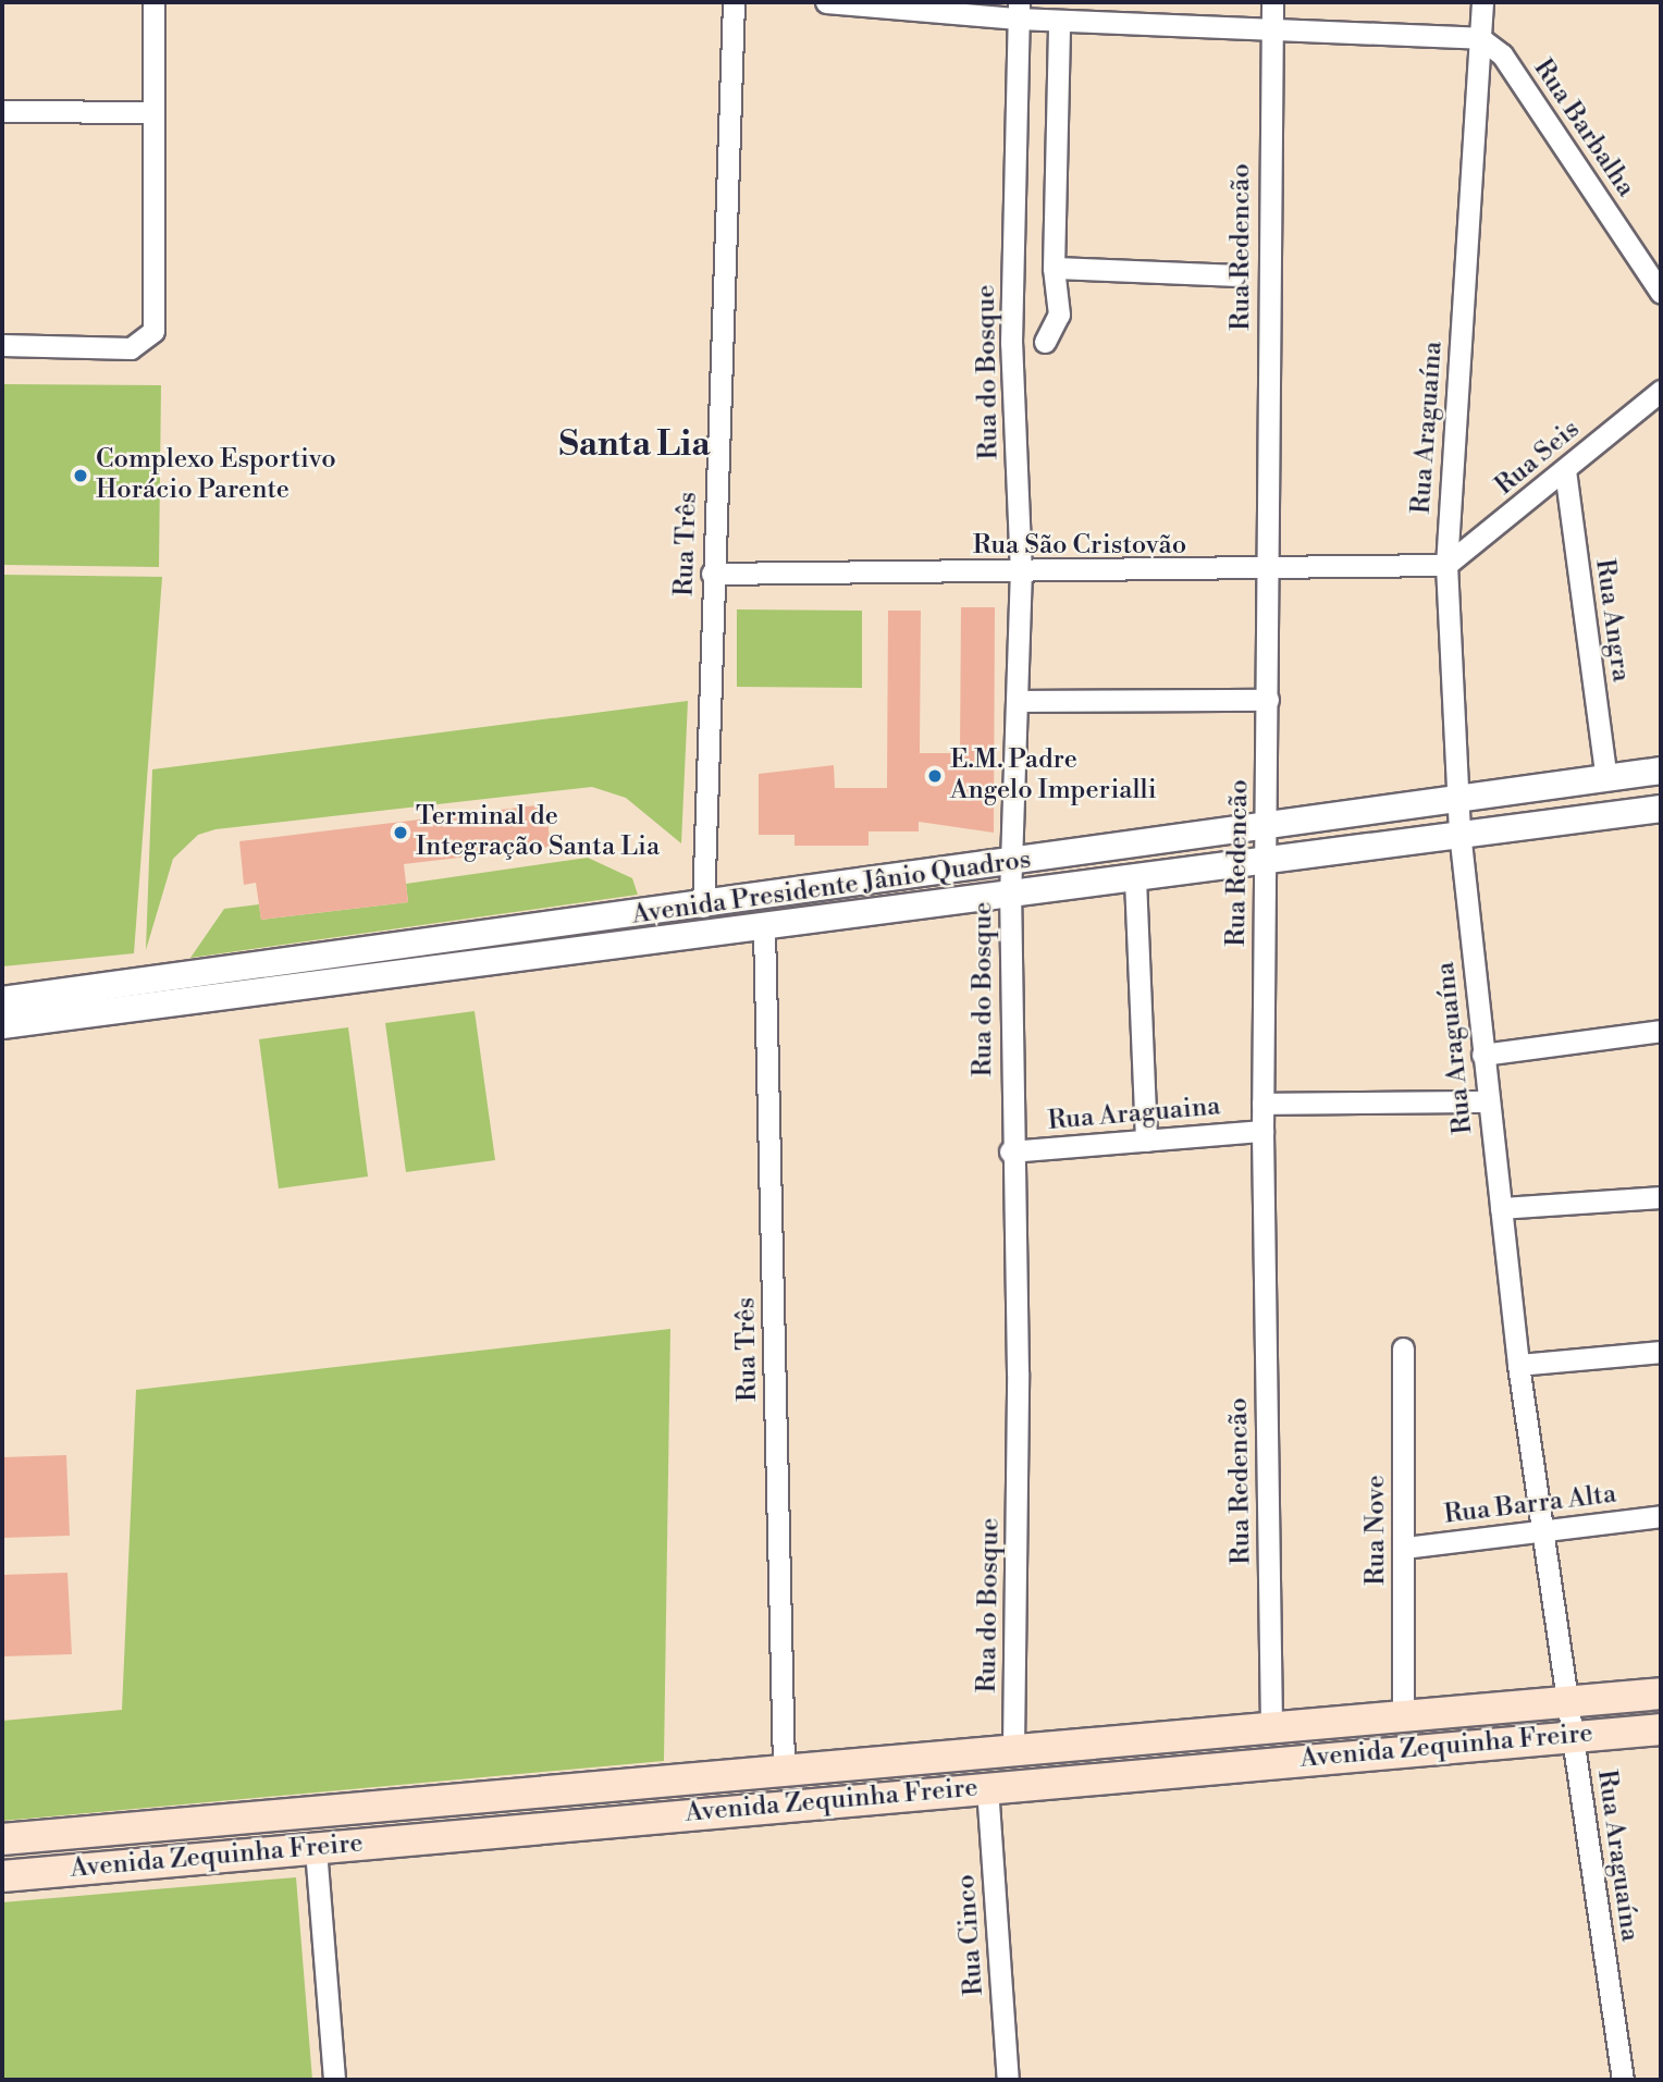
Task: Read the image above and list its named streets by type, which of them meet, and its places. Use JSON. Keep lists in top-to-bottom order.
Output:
{
  "streets": {
    "main road": ["Avenida Zequinha Freire"],
    "street": [
      "Rua Barbalha",
      "Rua Redencão",
      "Rua do Bosque",
      "Rua Araguaína",
      "Rua Seis",
      "Rua Três",
      "Rua São Cristovão",
      "Rua Angra",
      "Avenida Presidente Jânio Quadros",
      "Rua Araguaina",
      "Rua Barra Alta",
      "Rua Nove",
      "Rua Cinco"
    ]
  },
  "crossings": [
    ["Rua Barbalha", "Rua Araguaína"],
    ["Rua Redencão", "Rua São Cristovão"],
    ["Rua Redencão", "Avenida Presidente Jânio Quadros"],
    ["Rua Redencão", "Rua Araguaina"],
    ["Rua Redencão", "Avenida Zequinha Freire"],
    ["Rua do Bosque", "Rua São Cristovão"],
    ["Rua do Bosque", "Avenida Presidente Jânio Quadros"],
    ["Rua do Bosque", "Rua Araguaina"],
    ["Rua do Bosque", "Avenida Zequinha Freire"],
    ["Rua Araguaína", "Rua Seis"],
    ["Rua Araguaína", "Rua São Cristovão"],
    ["Rua Araguaína", "Avenida Presidente Jânio Quadros"],
    ["Rua Araguaína", "Rua Barra Alta"],
    ["Rua Araguaína", "Avenida Zequinha Freire"],
    ["Rua Seis", "Rua São Cristovão"],
    ["Rua Seis", "Rua Angra"],
    ["Rua Três", "Rua São Cristovão"],
    ["Rua Três", "Avenida Presidente Jânio Quadros"],
    ["Rua Três", "Avenida Zequinha Freire"],
    ["Rua Angra", "Avenida Presidente Jânio Quadros"],
    ["Rua Barra Alta", "Rua Nove"],
    ["Rua Nove", "Avenida Zequinha Freire"],
    ["Avenida Zequinha Freire", "Rua Cinco"]
  ],
  "districts": ["Santa Lia"],
  "places": ["Complexo Esportivo Horácio Parente", "E.M. Padre Angelo Imperialli", "Terminal de Integração Santa Lia"]
}
